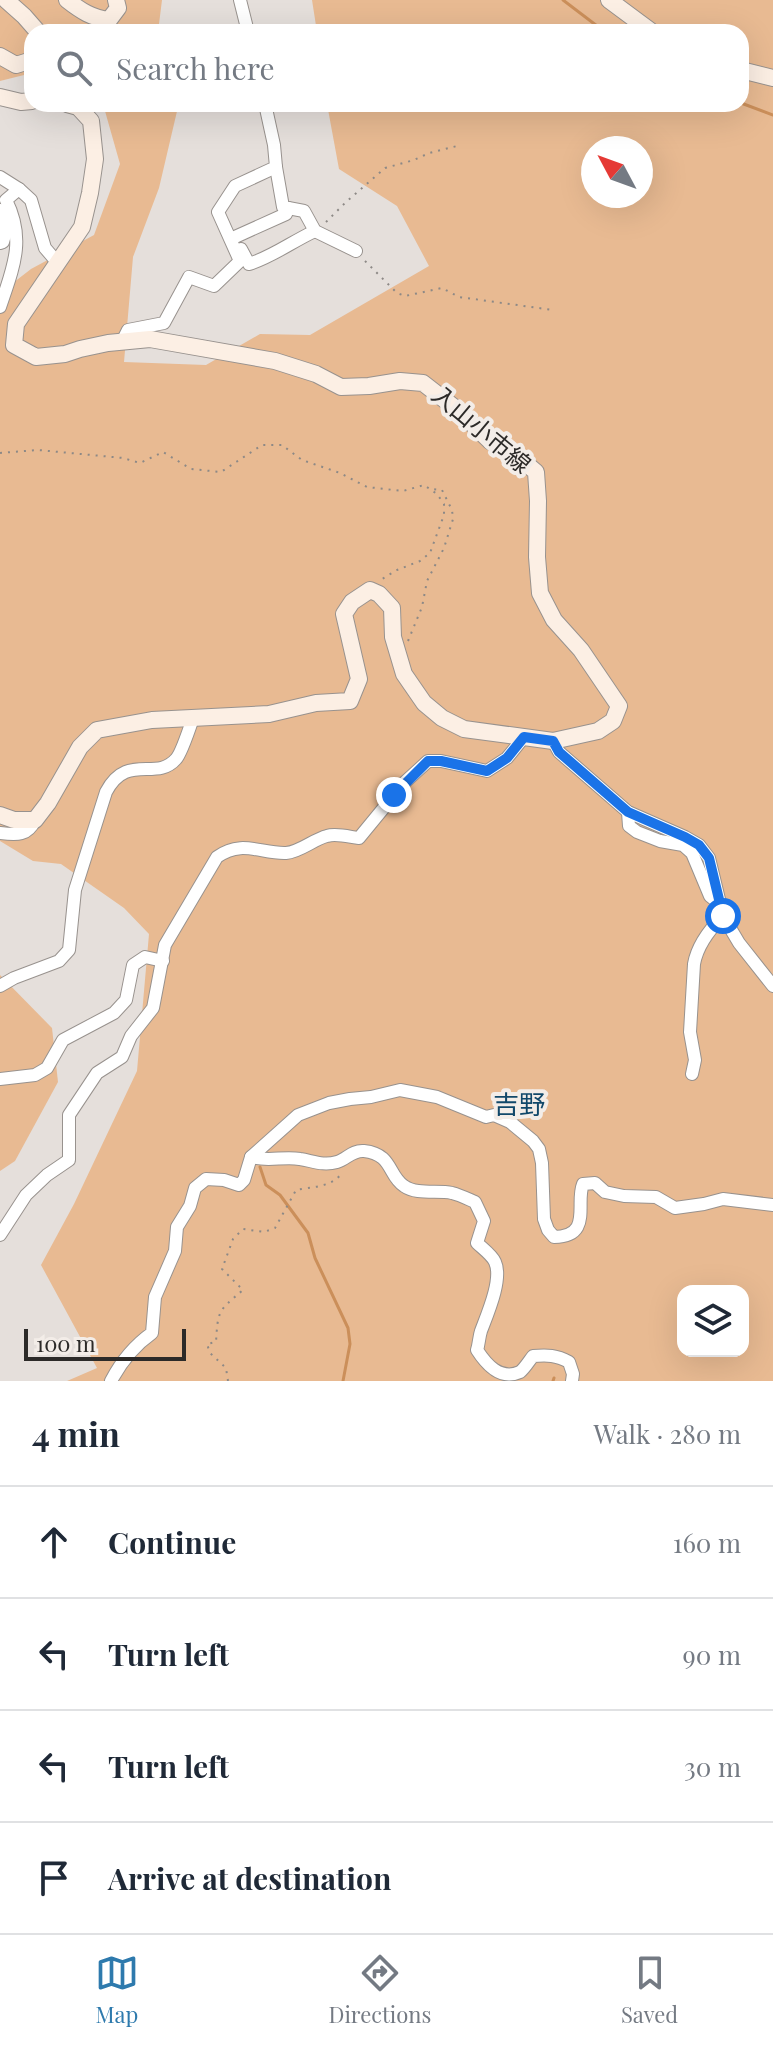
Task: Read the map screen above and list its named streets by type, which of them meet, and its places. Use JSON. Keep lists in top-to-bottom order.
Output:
{
  "streets": {
    "main road": ["入山小市線"]
  },
  "districts": ["吉野"],
  "scale_bar": "100 m",
  "north": "top left",
  "page": {
    "search": "Search here",
    "scale": "100 m",
    "heading": ["4 min", "Walk · 280 m"],
    "list": [
      ["Continue", "160 m"],
      ["Turn left", "90 m"],
      ["Turn left", "30 m"],
      "Arrive at destination"
    ],
    "nav": ["Map", "Directions", "Saved"]
  }
}
